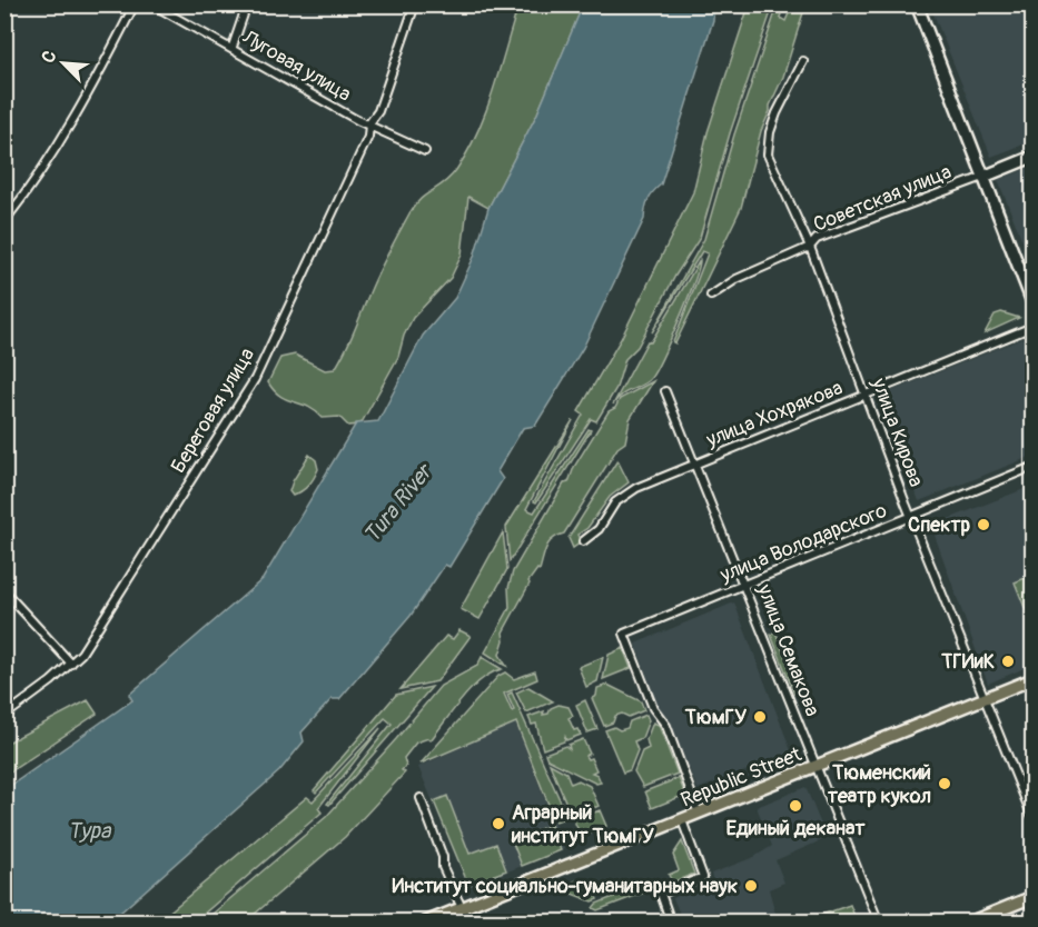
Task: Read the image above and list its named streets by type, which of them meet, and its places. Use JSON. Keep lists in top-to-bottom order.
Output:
{
  "streets": {
    "main road": ["Советская улица", "Republic Street"],
    "street": [
      "Луговая улица",
      "Береговая улица",
      "улица Хохрякова",
      "улица Кирова",
      "улица Володарского",
      "улица Семакова"
    ]
  },
  "crossings": [
    ["Луговая улица", "Береговая улица"],
    ["Советская улица", "улица Кирова"],
    ["улица Хохрякова", "улица Кирова"],
    ["улица Хохрякова", "улица Семакова"],
    ["улица Кирова", "улица Володарского"],
    ["улица Кирова", "Republic Street"],
    ["улица Володарского", "улица Семакова"],
    ["улица Володарского", "Republic Street"],
    ["улица Семакова", "Republic Street"]
  ],
  "water": ["Tura River", "Тура"],
  "places": [
    "Спектр",
    "ТГИиК",
    "ТюмГУ",
    "Тюменский театр кукол",
    "Единый деканат",
    "Аграрный институт ТюмГУ",
    "Институт социально-гуманитарных наук"
  ],
  "north": "top left"
}
